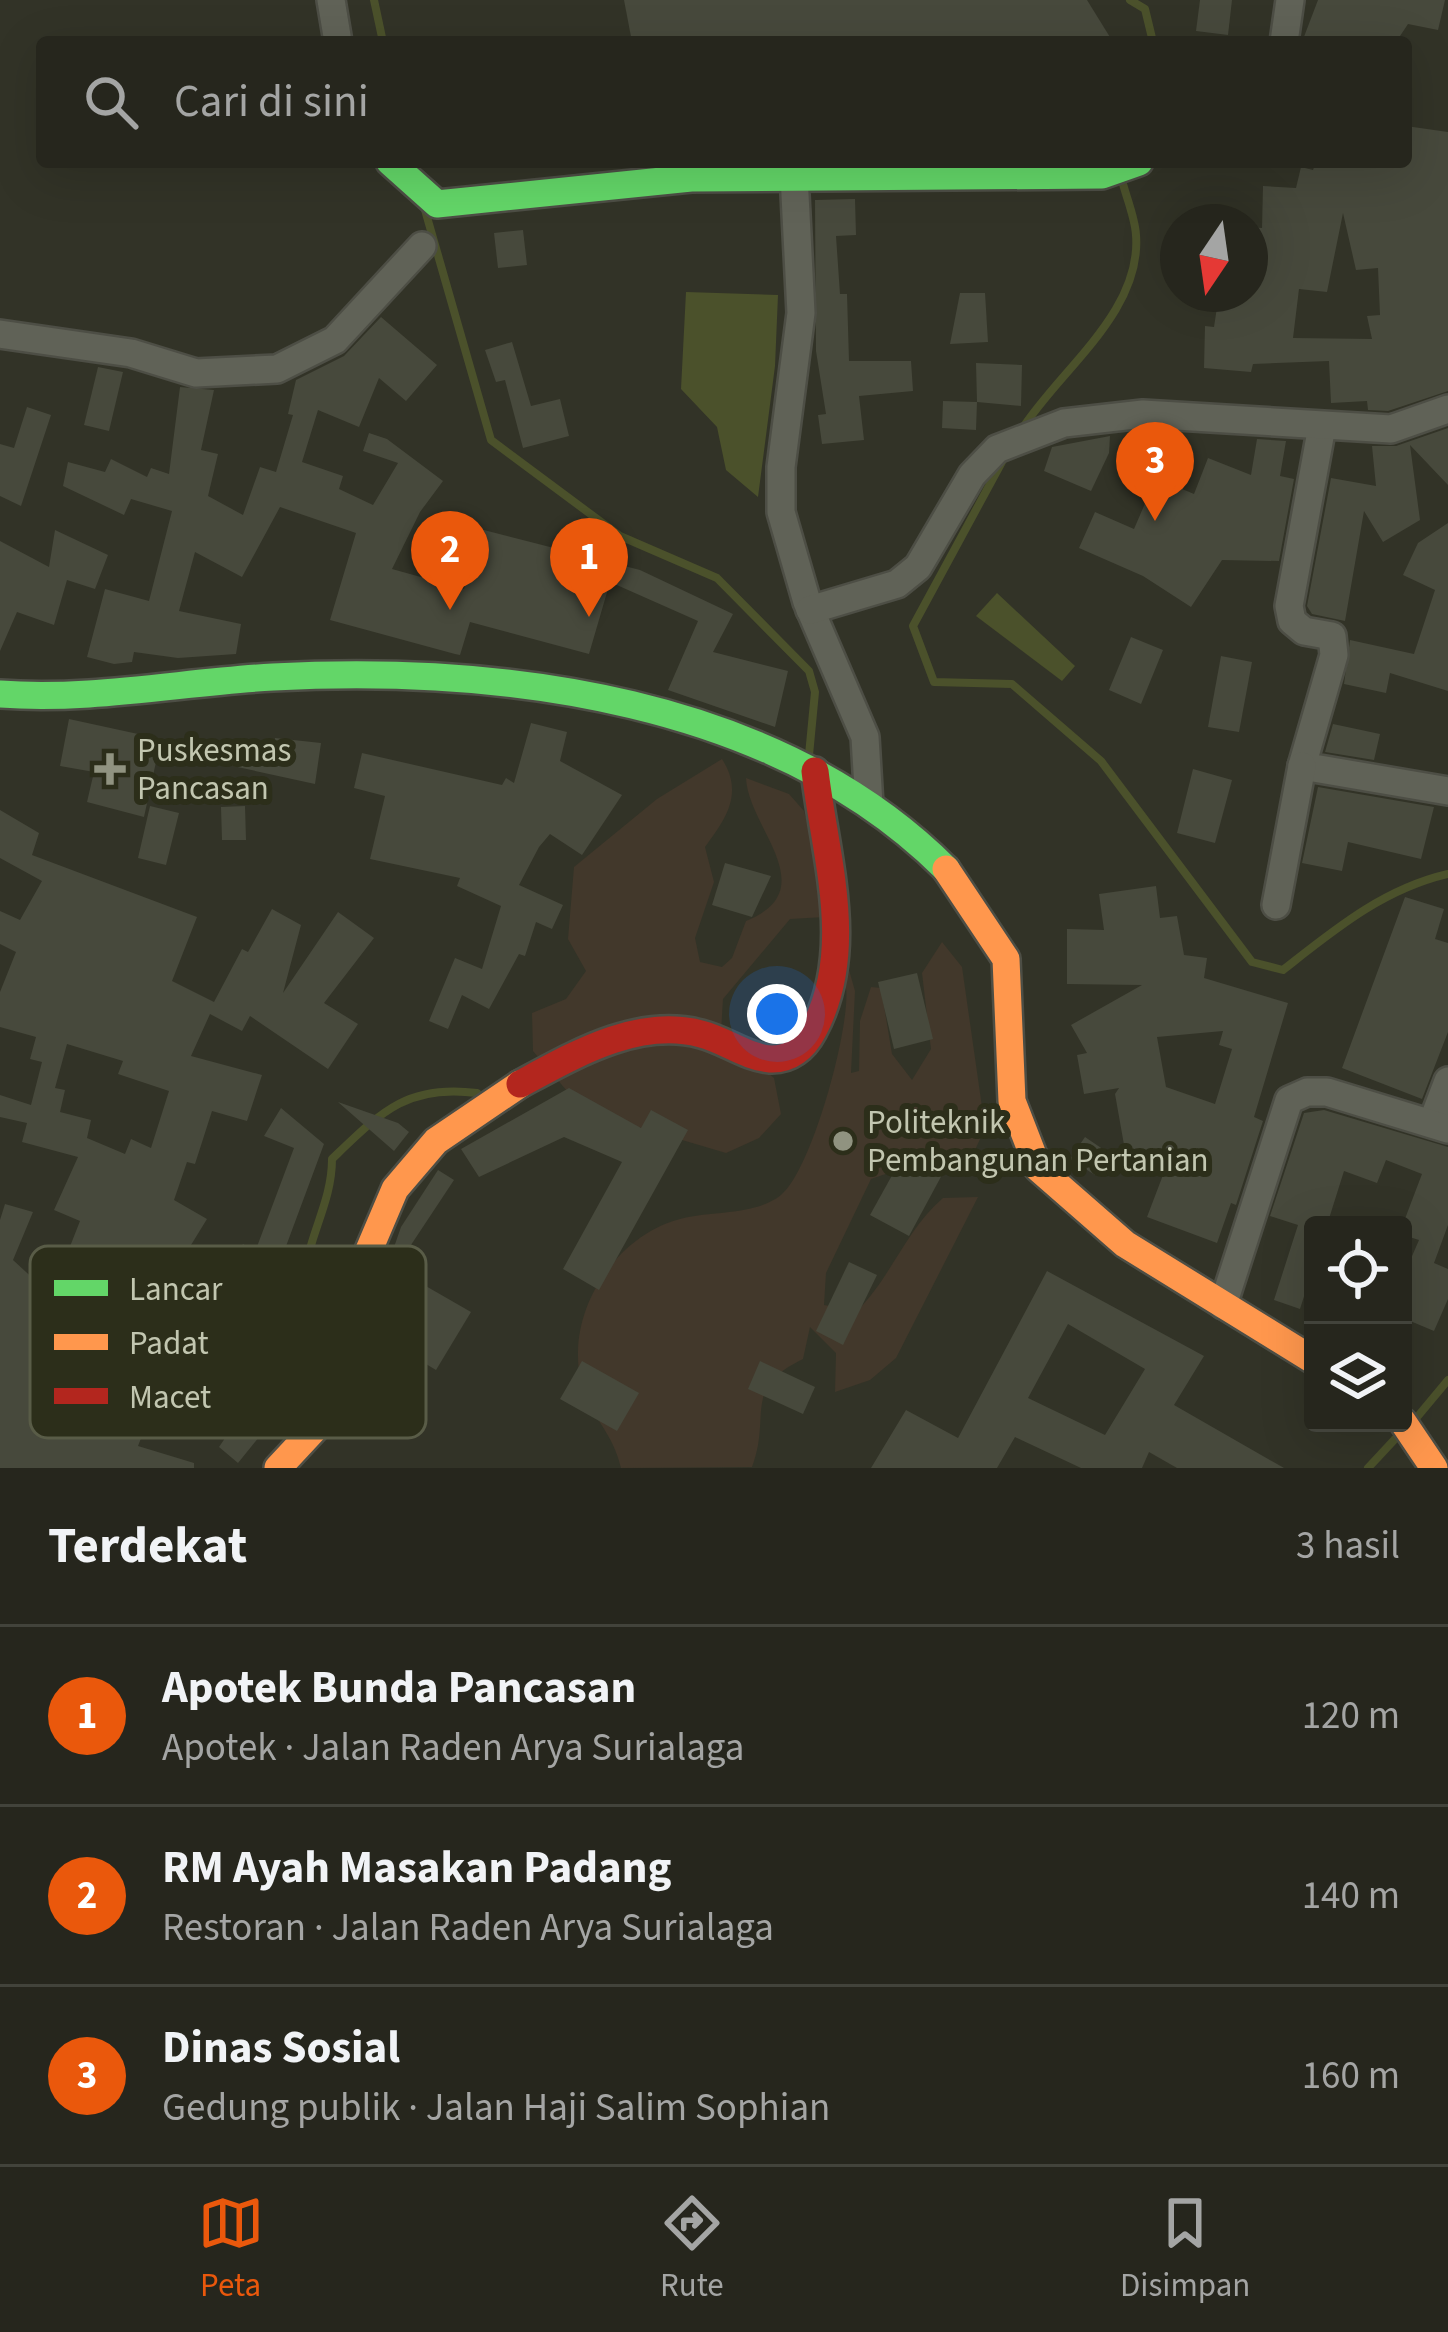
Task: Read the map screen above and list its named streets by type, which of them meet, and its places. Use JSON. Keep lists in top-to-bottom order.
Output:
{
  "places": {
    "health": ["Puskesmas Pancasan"],
    "other": ["Politeknik Pembangunan Pertanian"]
  },
  "legend": ["Lancar", "Padat", "Macet"],
  "north": "bottom",
  "page": {
    "search": "Cari di sini",
    "pins": ["3", "2", "1"],
    "heading": ["Terdekat", "3 hasil"],
    "list": [
      {
        "mark": "1",
        "name": "Apotek Bunda Pancasan",
        "note": "Apotek · Jalan Raden Arya Surialaga",
        "value": "120 m"
      },
      {
        "mark": "2",
        "name": "RM Ayah Masakan Padang",
        "note": "Restoran · Jalan Raden Arya Surialaga",
        "value": "140 m"
      },
      {
        "mark": "3",
        "name": "Dinas Sosial",
        "note": "Gedung publik · Jalan Haji Salim Sophian",
        "value": "160 m"
      }
    ],
    "nav": ["Peta", "Rute", "Disimpan"]
  }
}
